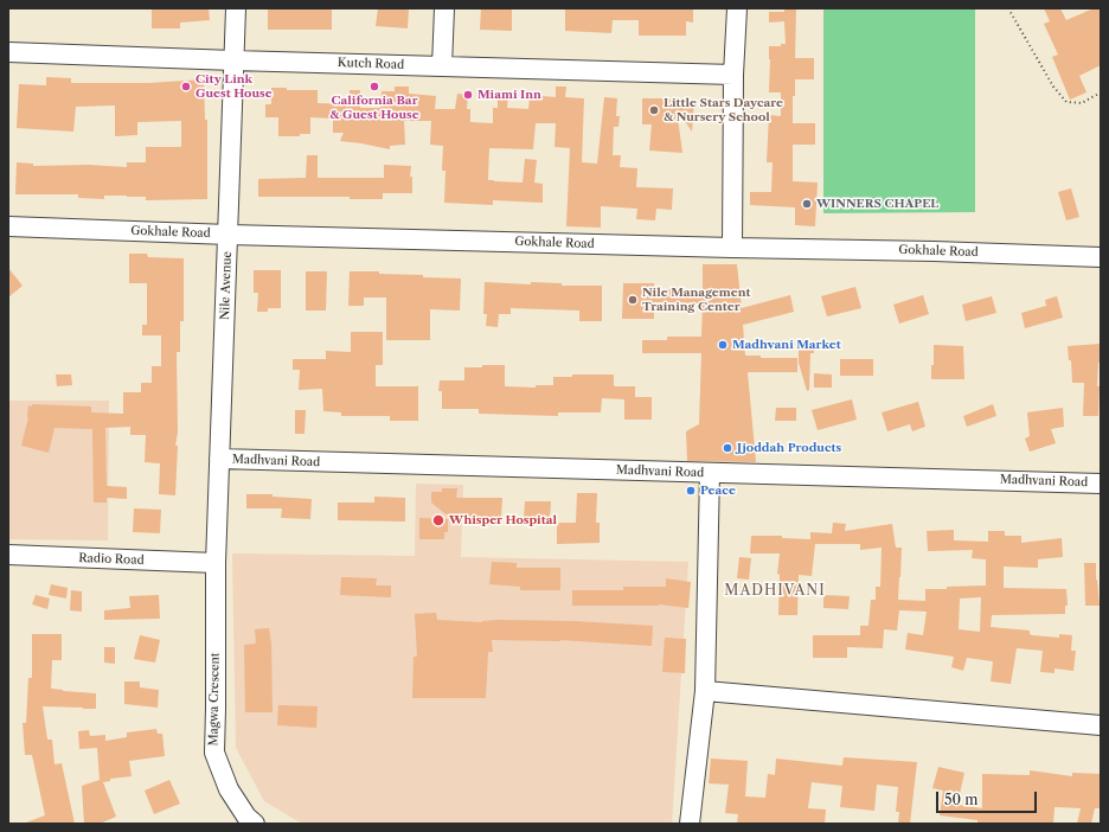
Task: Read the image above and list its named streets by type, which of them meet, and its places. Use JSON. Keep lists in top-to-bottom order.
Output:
{
  "streets": {
    "street": [
      "Kutch Road",
      "Gokhale Road",
      "Nile Avenue",
      "Madhvani Road",
      "Radio Road",
      "Magwa Crescent"
    ]
  },
  "crossings": [
    ["Kutch Road", "Nile Avenue"],
    ["Gokhale Road", "Nile Avenue"],
    ["Nile Avenue", "Madhvani Road"],
    ["Nile Avenue", "Radio Road"],
    ["Nile Avenue", "Magwa Crescent"],
    ["Radio Road", "Magwa Crescent"]
  ],
  "districts": ["MADHIVANI"],
  "places": [
    "City Link Guest House",
    "California Bar & Guest House",
    "Miami Inn",
    "Little Stars Daycare & Nursery School",
    "WINNERS CHAPEL",
    "Nile Management Training Center",
    "Madhvani Market",
    "Jjoddah Products",
    "Peace",
    "Whisper Hospital"
  ],
  "scale_bar": "50 m"
}
